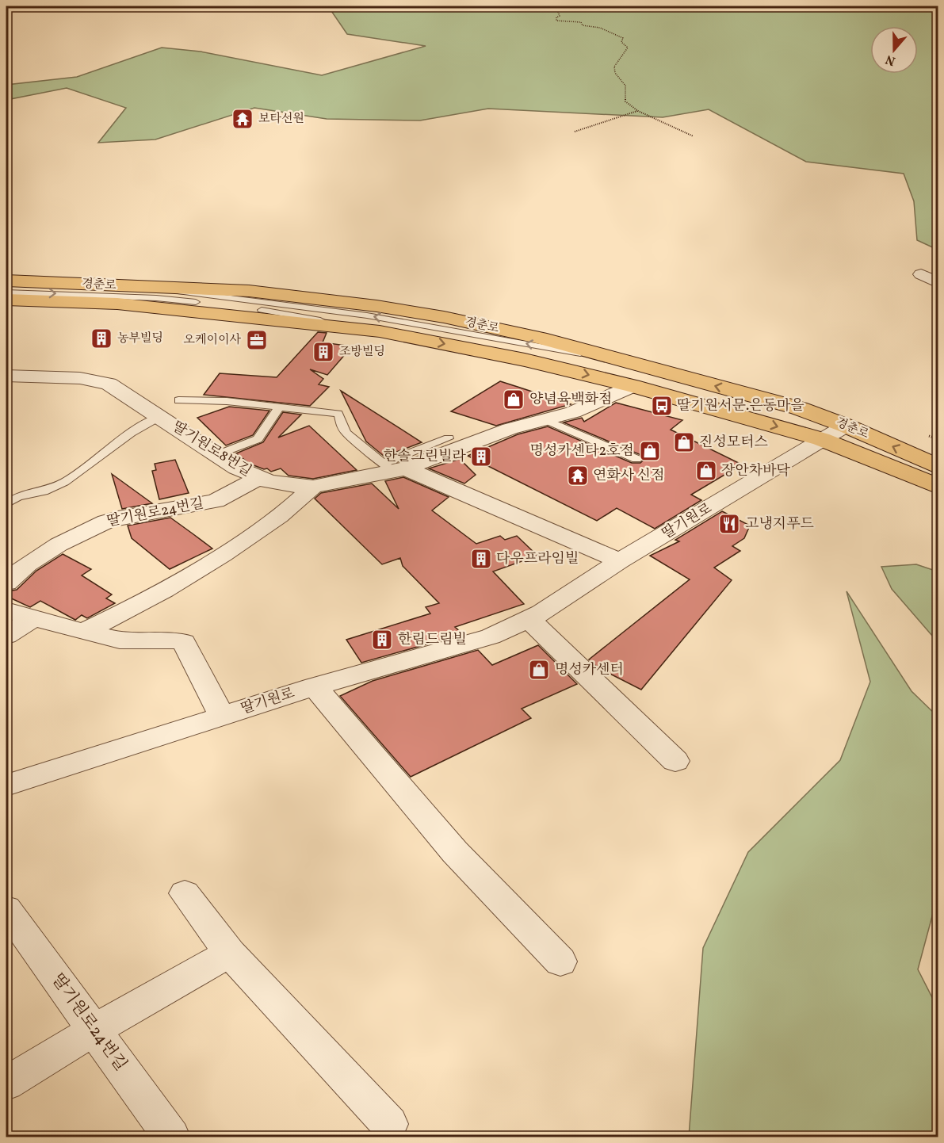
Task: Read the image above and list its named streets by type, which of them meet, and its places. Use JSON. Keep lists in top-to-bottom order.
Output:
{
  "streets": {
    "main road": ["경춘로"],
    "street": ["딸기원로8번길", "딸기원로24번길", "딸기원로"]
  },
  "crossings": [
    ["경춘로", "딸기원로8번길"],
    ["경춘로", "딸기원로"],
    ["딸기원로8번길", "딸기원로24번길"]
  ],
  "places": {
    "temple": ["보타선원", "연화사 신점"],
    "building": [
      "농부빌딩",
      "조방빌딩",
      "한솔그린빌라",
      "다우프라임빌",
      "한림드림빌"
    ],
    "office": ["오케이이사"],
    "shop": [
      "양념육백화점",
      "진성모터스",
      "명성카센타2호점",
      "장안차바닥",
      "명성카센터"
    ],
    "bus stop": ["딸기원서문.은동마을"],
    "restaurant": ["고냉지푸드"]
  },
  "north": "bottom"
}
